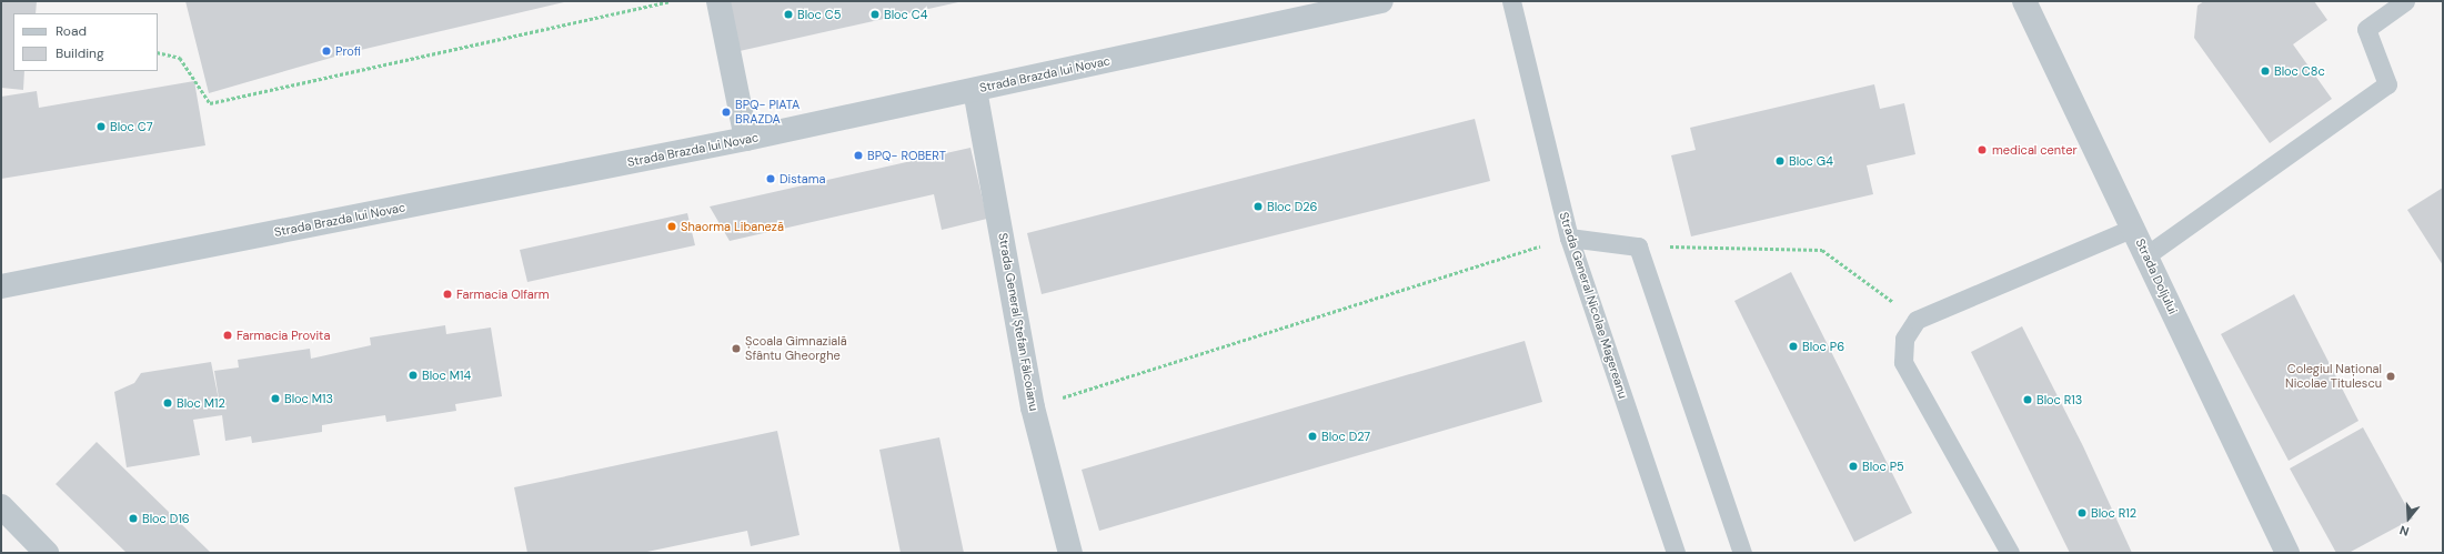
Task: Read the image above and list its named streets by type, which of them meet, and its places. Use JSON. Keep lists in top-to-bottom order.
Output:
{
  "streets": {
    "street": ["Strada Brazda lui Novac", "Strada Doljului", "Strada General Ștefan Fălcoianu"],
    "lane": ["Strada General Nicolae Magereanu"]
  },
  "crossings": [
    ["Strada Brazda lui Novac", "Strada General Ștefan Fălcoianu"]
  ],
  "places": [
    "Bloc C5",
    "Bloc C4",
    "Profi",
    "Bloc C8c",
    "BPQ- PIATA BRAZDA",
    "Bloc C7",
    "medical center",
    "BPQ- ROBERT",
    "Bloc G4",
    "Distama",
    "Bloc D26",
    "Shaorma Libaneză",
    "Farmacia Olfarm",
    "Farmacia Provita",
    "Bloc P6",
    "Școala Gimnazială Sfântu Gheorghe",
    "Bloc M14",
    "Colegiul Național Nicolae Titulescu",
    "Bloc M13",
    "Bloc R13",
    "Bloc M12",
    "Bloc D27",
    "Bloc P5",
    "Bloc R12",
    "Bloc D16"
  ],
  "legend": ["Road", "Building"],
  "north": "bottom"
}
